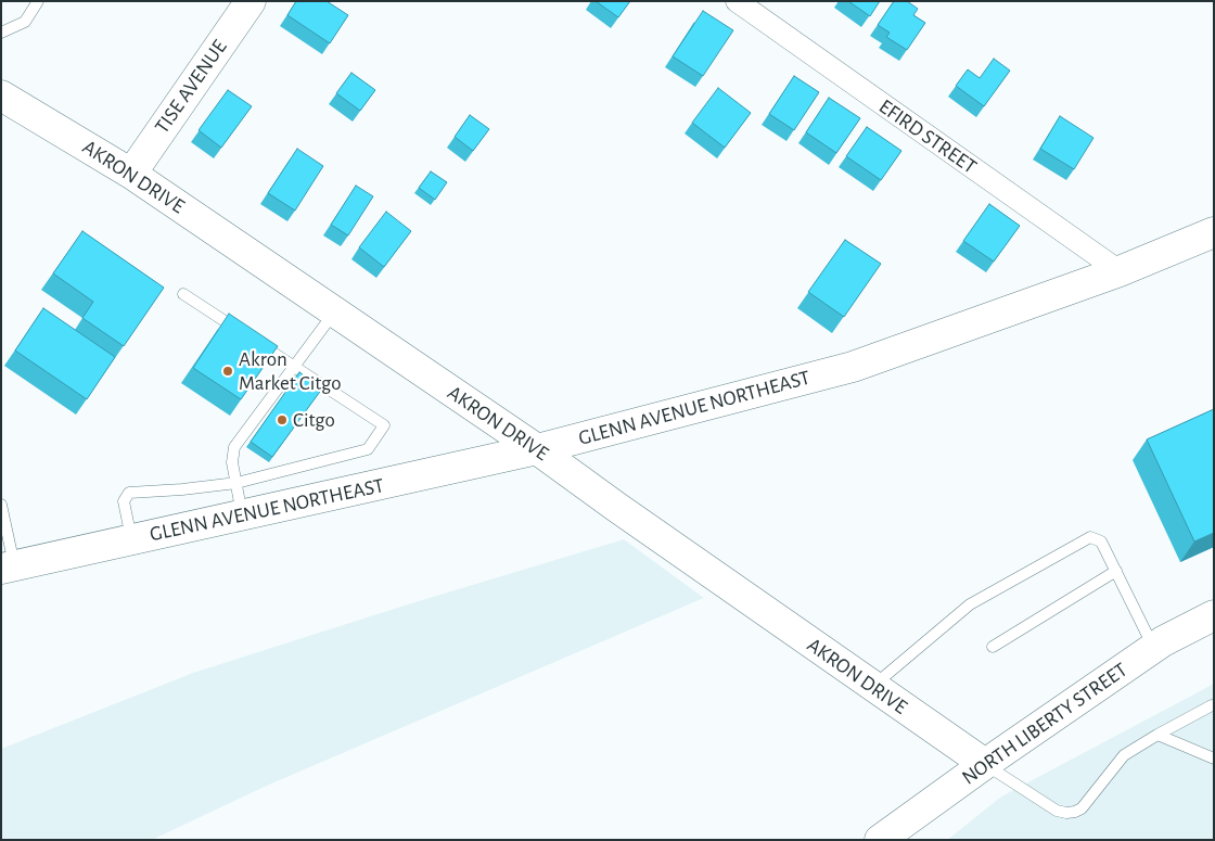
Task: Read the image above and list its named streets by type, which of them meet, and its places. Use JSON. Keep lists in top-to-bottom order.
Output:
{
  "streets": {
    "main road": [
      "TISE AVENUE",
      "AKRON DRIVE",
      "GLENN AVENUE NORTHEAST",
      "NORTH LIBERTY STREET"
    ],
    "street": ["EFIRD STREET"]
  },
  "crossings": [
    ["TISE AVENUE", "AKRON DRIVE"],
    ["EFIRD STREET", "GLENN AVENUE NORTHEAST"],
    ["AKRON DRIVE", "GLENN AVENUE NORTHEAST"],
    ["AKRON DRIVE", "NORTH LIBERTY STREET"]
  ],
  "places": ["Akron Market Citgo", "Citgo"]
}
